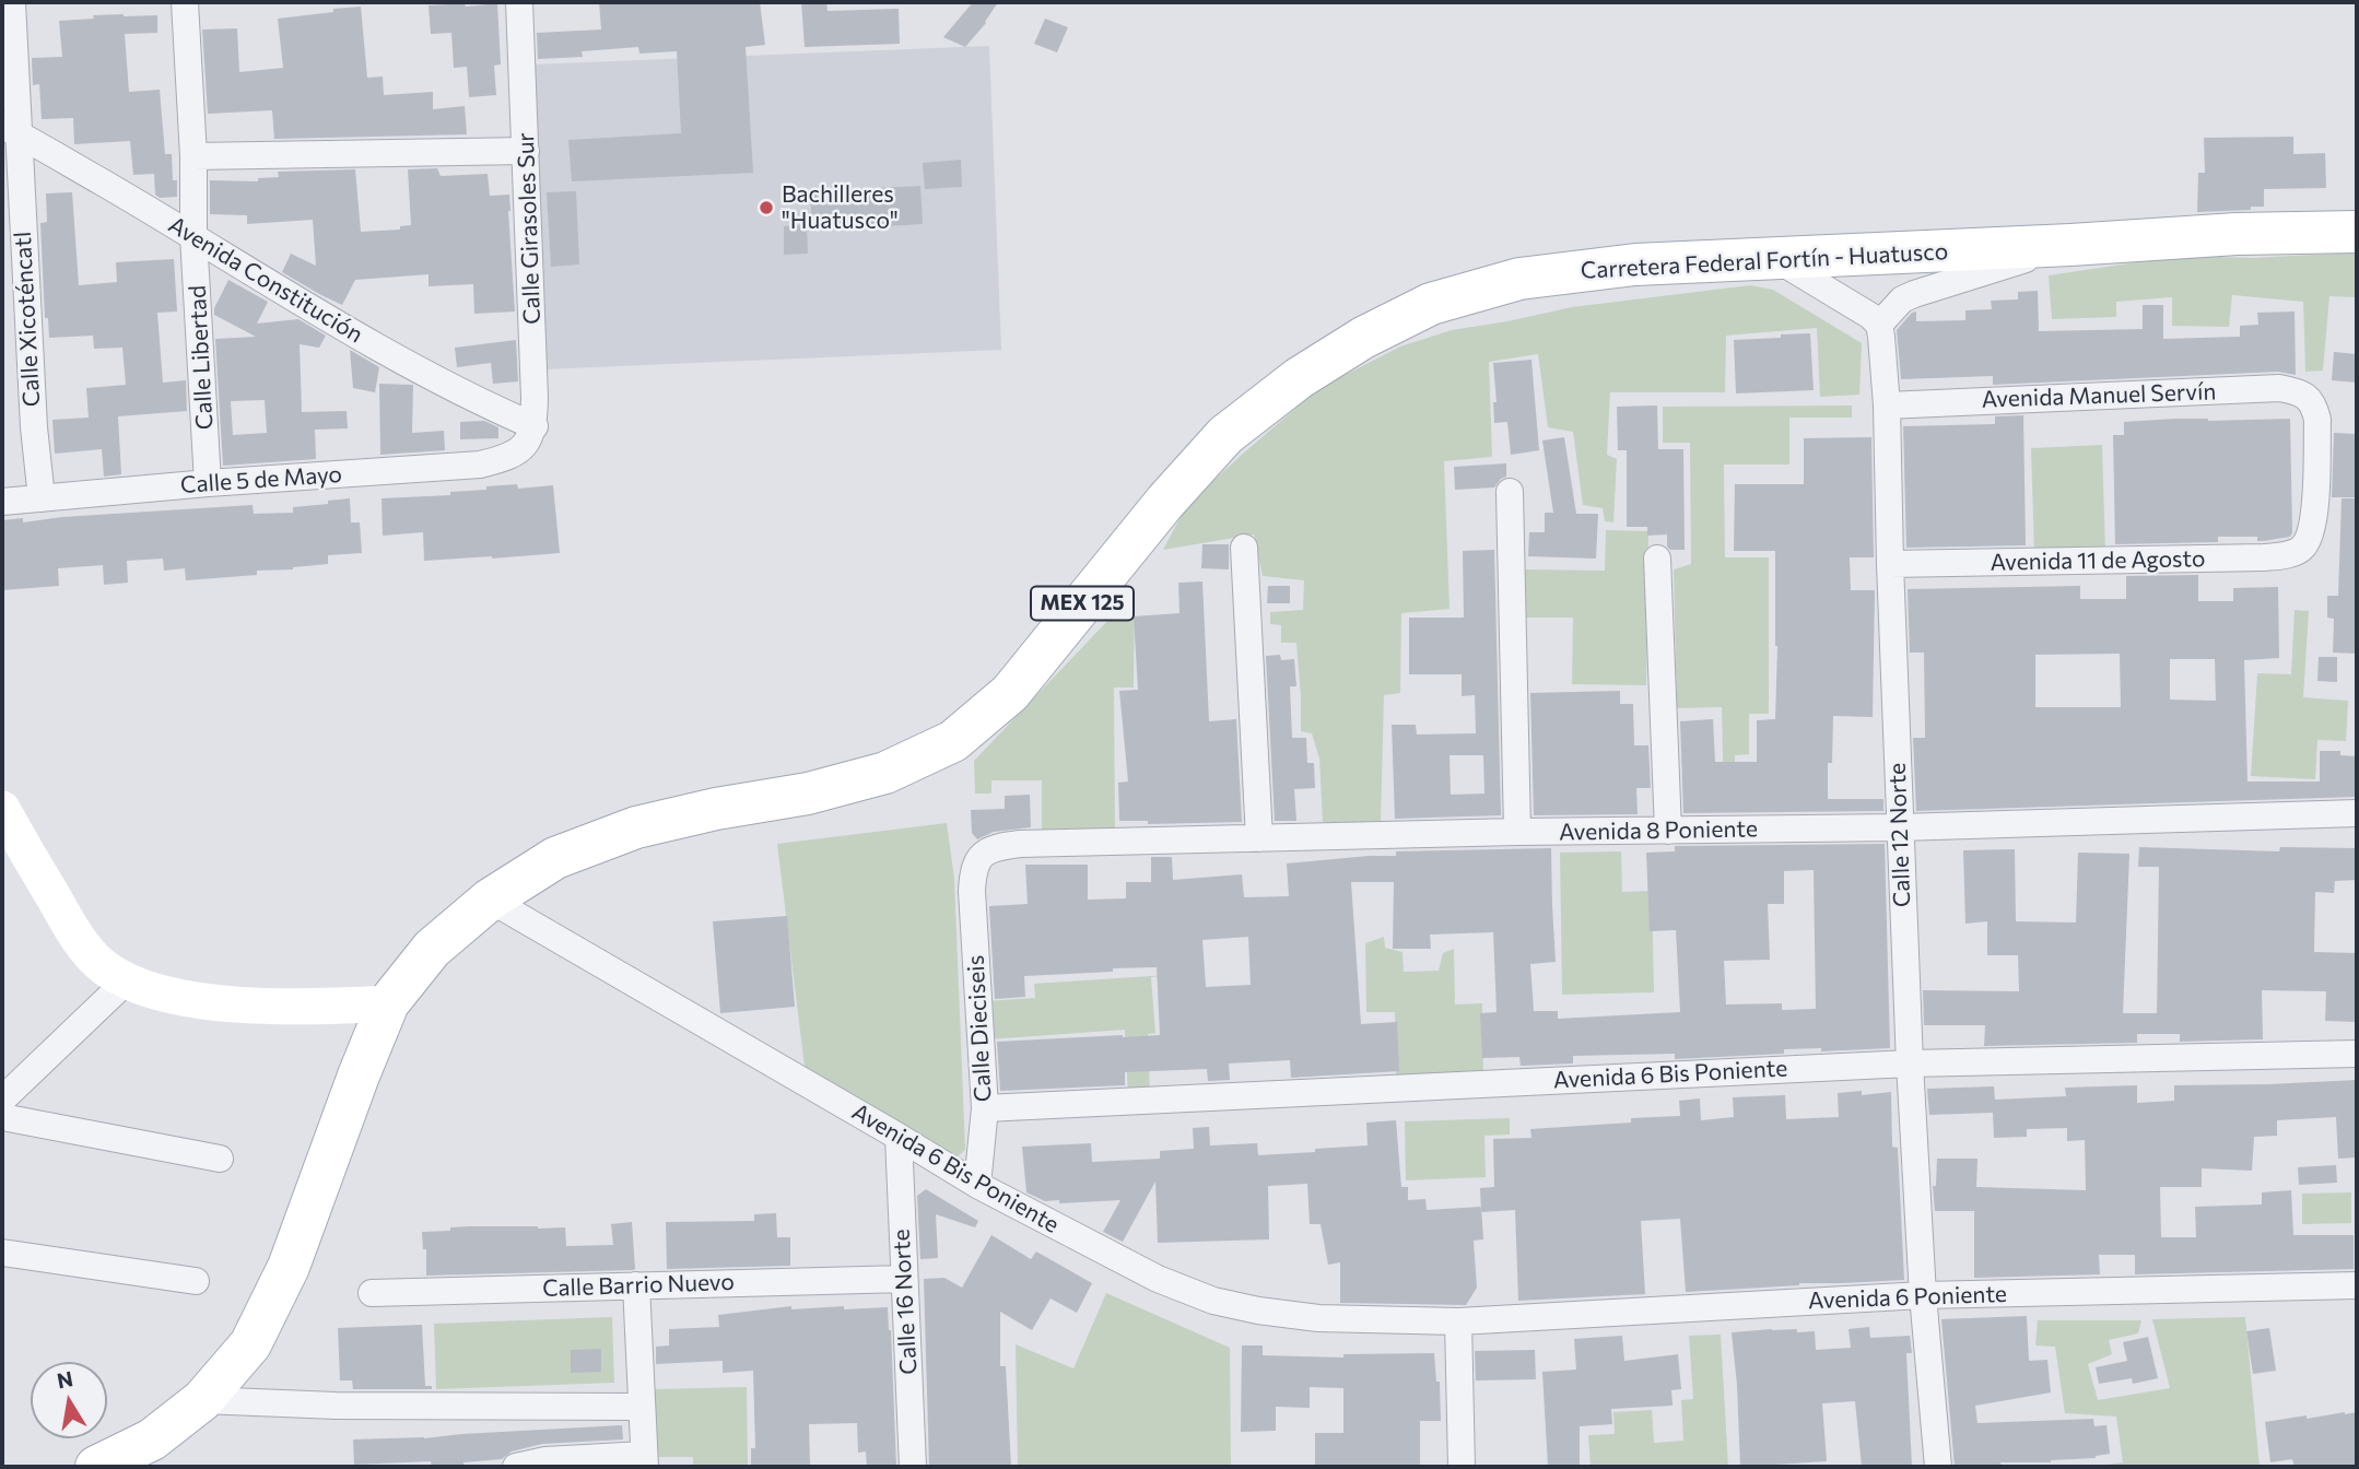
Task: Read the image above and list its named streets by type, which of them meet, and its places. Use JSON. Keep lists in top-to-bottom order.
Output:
{
  "streets": {
    "main road": ["Carretera Federal Fortín - Huatusco", "MEX 125"],
    "street": [
      "Calle Girasoles Sur",
      "Avenida Constitución",
      "Calle Xicoténcatl",
      "Calle Libertad",
      "Avenida Manuel Servín",
      "Calle 5 de Mayo",
      "Avenida 11 de Agosto",
      "Avenida 8 Poniente",
      "Calle 12 Norte",
      "Calle Dieciseis",
      "Avenida 6 Bis Poniente",
      "Calle Barrio Nuevo",
      "Avenida 6 Poniente",
      "Calle 16 Norte"
    ]
  },
  "crossings": [
    ["Calle Girasoles Sur", "Avenida Constitución"],
    ["Calle Girasoles Sur", "Calle 5 de Mayo"],
    ["Carretera Federal Fortín - Huatusco", "Avenida 6 Bis Poniente"],
    ["Avenida Constitución", "Calle Xicoténcatl"],
    ["Avenida Constitución", "Calle Libertad"],
    ["Avenida Constitución", "Calle 5 de Mayo"],
    ["Calle Xicoténcatl", "Calle 5 de Mayo"],
    ["Calle Libertad", "Calle 5 de Mayo"],
    ["Avenida Manuel Servín", "Avenida 11 de Agosto"],
    ["Avenida Manuel Servín", "Calle 12 Norte"],
    ["Avenida 11 de Agosto", "Calle 12 Norte"],
    ["Avenida 8 Poniente", "Calle 12 Norte"],
    ["Avenida 8 Poniente", "Calle Dieciseis"],
    ["Calle 12 Norte", "Avenida 6 Bis Poniente"],
    ["Calle 12 Norte", "Avenida 6 Poniente"],
    ["Calle Dieciseis", "Avenida 6 Bis Poniente"],
    ["Avenida 6 Bis Poniente", "Avenida 6 Poniente"],
    ["Avenida 6 Bis Poniente", "Calle 16 Norte"],
    ["Calle Barrio Nuevo", "Calle 16 Norte"]
  ],
  "places": ["Bachilleres \"Huatusco\""],
  "north": "top"
}
